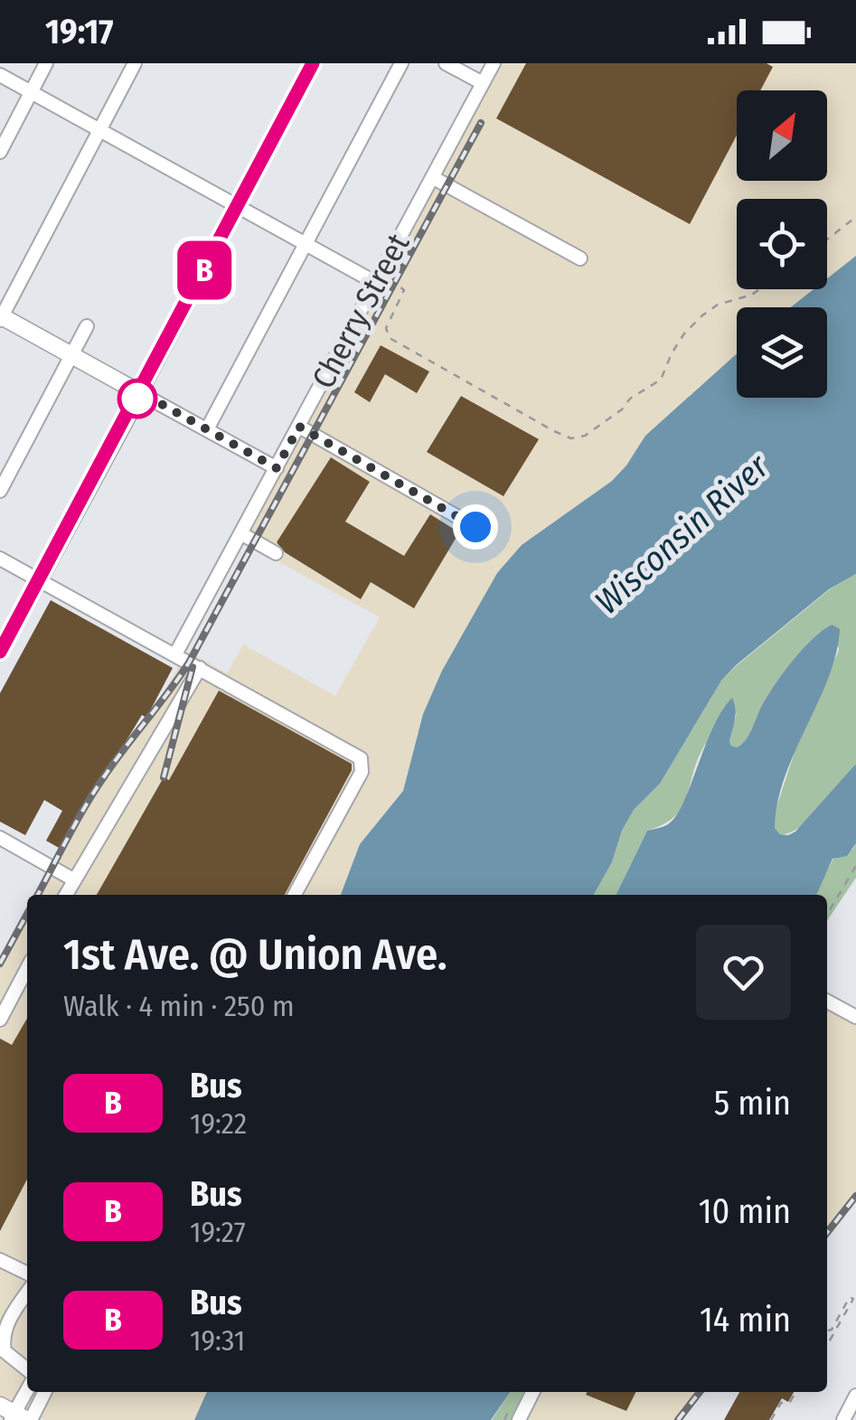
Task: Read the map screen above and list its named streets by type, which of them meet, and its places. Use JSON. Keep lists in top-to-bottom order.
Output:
{
  "streets": {
    "street": ["Cherry Street"]
  },
  "water": ["Wisconsin River"],
  "lines": ["bus line B"],
  "north": "top right",
  "page": {
    "status": "19:17",
    "on_map": "B",
    "heading": ["1st Ave. @ Union Ave.", "Walk · 4 min · 250 m"],
    "list": [
      {
        "mark": "B",
        "name": "Bus",
        "note": "19:22",
        "value": "5 min"
      },
      {
        "mark": "B",
        "name": "Bus",
        "note": "19:27",
        "value": "10 min"
      },
      {
        "mark": "B",
        "name": "Bus",
        "note": "19:31",
        "value": "14 min"
      }
    ]
  }
}
